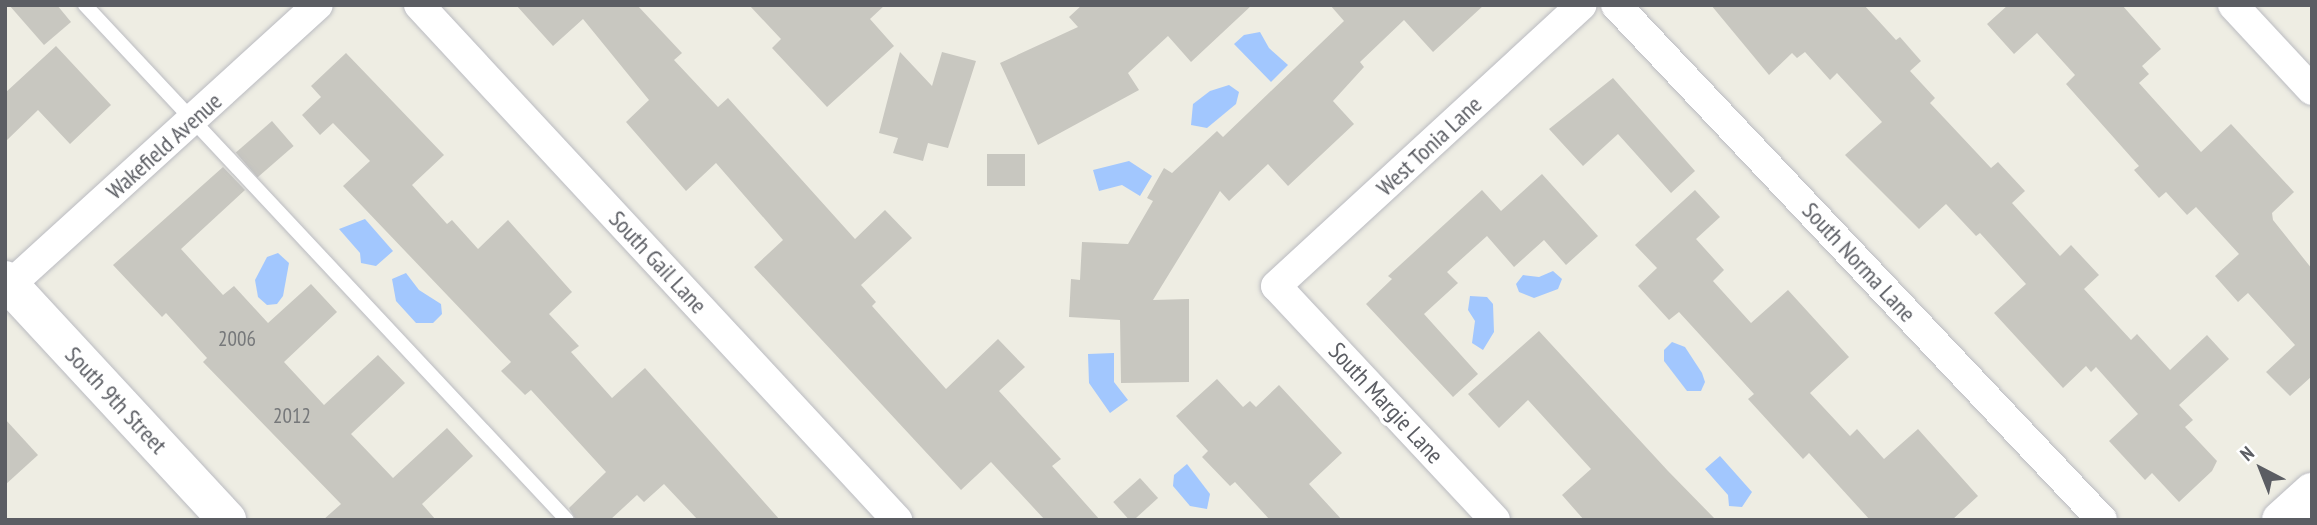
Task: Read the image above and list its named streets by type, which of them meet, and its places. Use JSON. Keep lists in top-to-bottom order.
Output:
{
  "streets": {
    "street": [
      "Wakefield Avenue",
      "West Tonia Lane",
      "South Gail Lane",
      "South Norma Lane",
      "South 9th Street",
      "South Margie Lane"
    ]
  },
  "crossings": [
    ["Wakefield Avenue", "South 9th Street"],
    ["West Tonia Lane", "South Margie Lane"]
  ],
  "house_numbers": ["2006", "2012"],
  "north": "top left"
}
